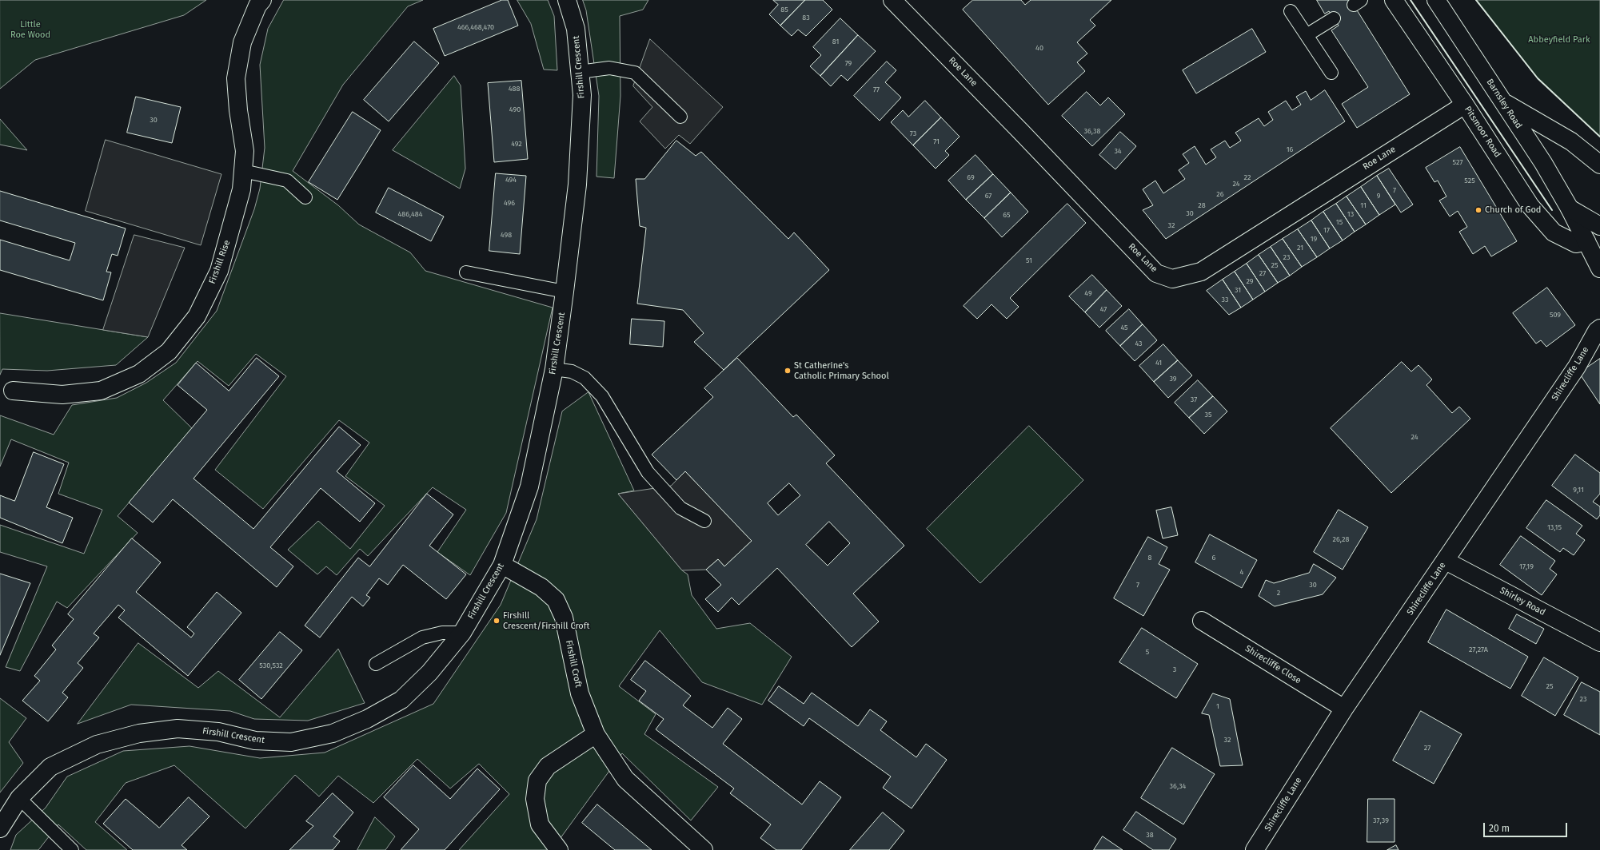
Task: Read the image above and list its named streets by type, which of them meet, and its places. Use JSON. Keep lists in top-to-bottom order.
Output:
{
  "streets": {
    "street": [
      "Firshill Crescent",
      "Roe Lane",
      "Barnsley Road",
      "Pitsmoor Road",
      "Firshill Rise",
      "Shirecliffe Lane",
      "Shirley Road",
      "Firshill Croft",
      "Shirecliffe Close"
    ]
  },
  "crossings": [
    ["Firshill Crescent", "Firshill Croft"],
    ["Roe Lane", "Pitsmoor Road"],
    ["Shirecliffe Lane", "Shirley Road"],
    ["Shirecliffe Lane", "Shirecliffe Close"]
  ],
  "parks": ["Little Roe Wood", "Abbeyfield Park"],
  "places": ["Church of God", "St Catherine's Catholic Primary School", "Firshill Crescent/Firshill Croft"],
  "house_numbers": [
    "85",
    "83",
    "466,468,470",
    "81",
    "40",
    "79",
    "488",
    "77",
    "490",
    "30",
    "36,38",
    "73",
    "71",
    "492",
    "16",
    "34",
    "527",
    "69",
    "22",
    "494",
    "525",
    "24",
    "7",
    "26",
    "67",
    "9",
    "496",
    "28",
    "11",
    "30",
    "486,484",
    "13",
    "65",
    "15",
    "32",
    "17",
    "498",
    "19",
    "21",
    "23",
    "51",
    "25",
    "27",
    "29",
    "31",
    "49",
    "33",
    "47",
    "509",
    "45",
    "43",
    "41",
    "39",
    "37",
    "35",
    "24",
    "9,11",
    "13,15",
    "26,28",
    "8",
    "6",
    "17,19",
    "4",
    "7",
    "30",
    "2",
    "27,27A",
    "5",
    "530,532",
    "3",
    "25",
    "23",
    "1",
    "32",
    "27",
    "36,34",
    "37,39",
    "38"
  ],
  "scale_bar": "20 m"
}
